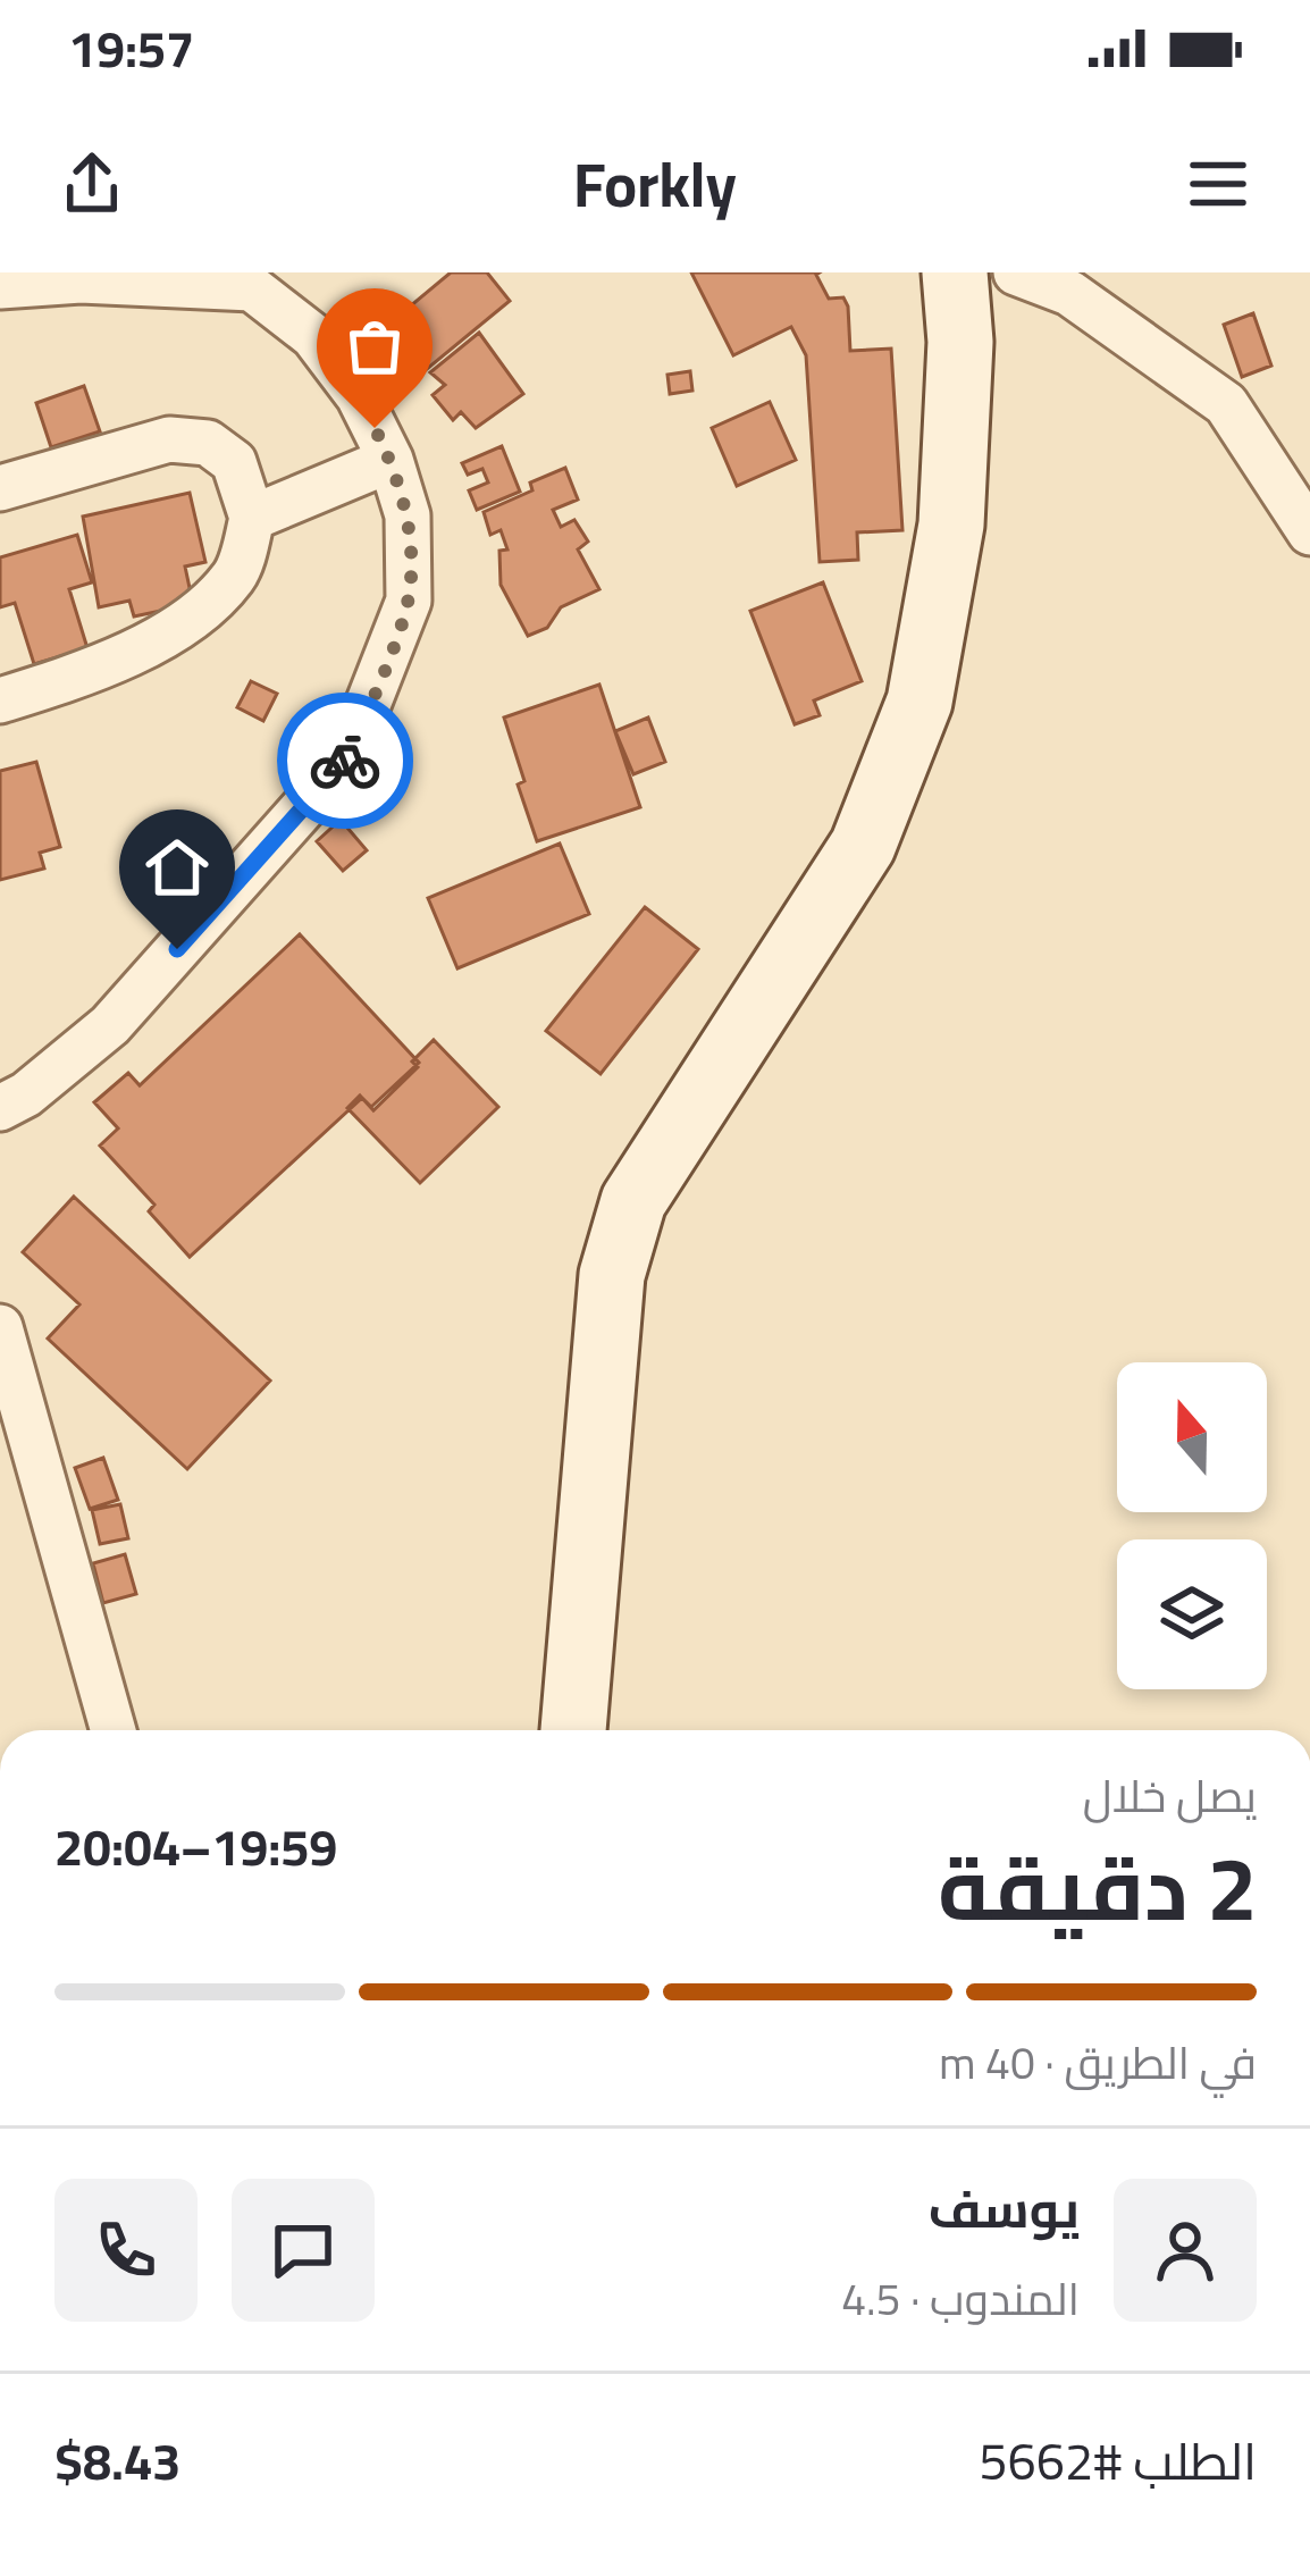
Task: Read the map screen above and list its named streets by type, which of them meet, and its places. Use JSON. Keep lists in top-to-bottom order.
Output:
{
  "north": "top",
  "page": {
    "status": "19:57",
    "header": "Forkly",
    "heading": ["2 دقيقة", "يصل خلال", "19:59–20:04"],
    "panel": [
      "يوسف",
      "المندوب · 4.5",
      "الطلب #5662",
      "$8.43"
    ],
    "bar": "في الطريق · 40 m"
  }
}
